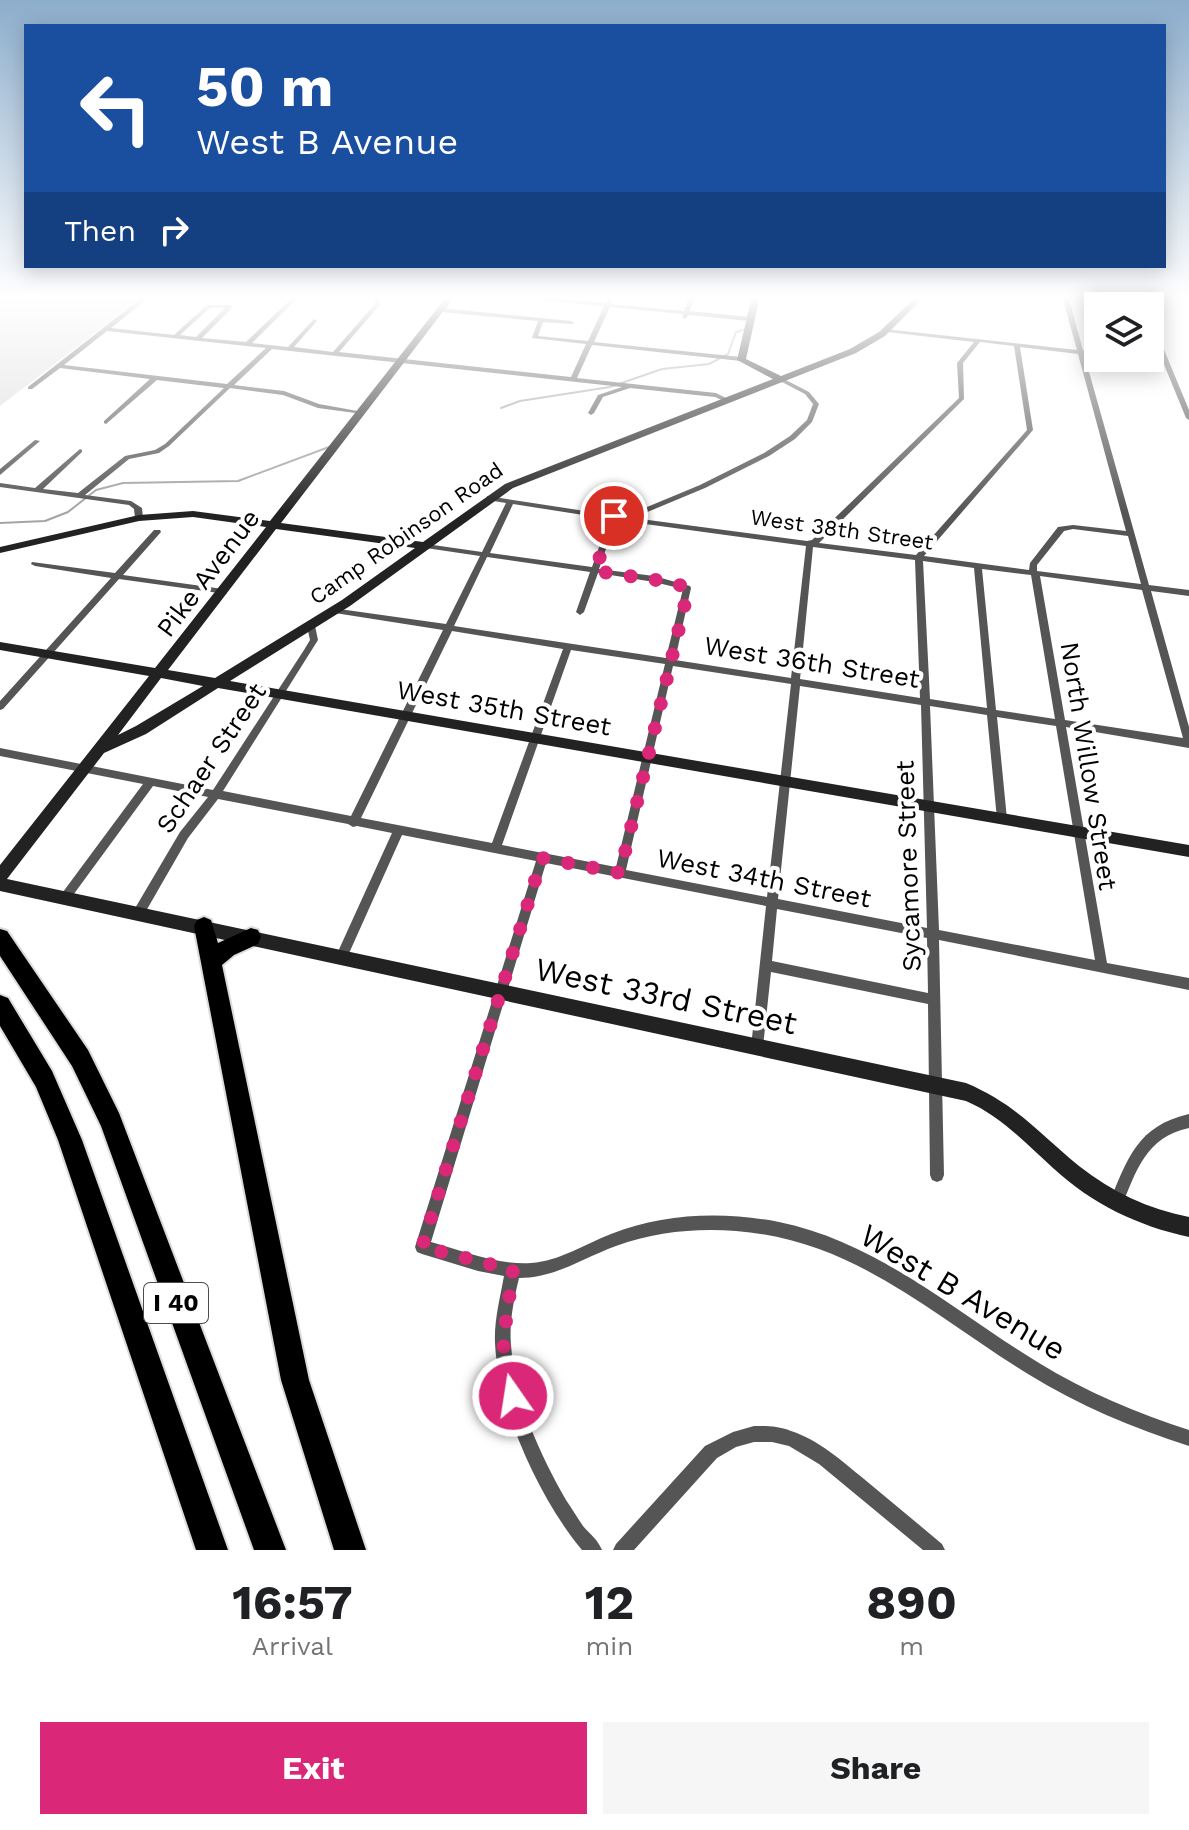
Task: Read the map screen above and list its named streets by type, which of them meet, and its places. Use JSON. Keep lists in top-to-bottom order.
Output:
{
  "streets": {
    "highway": ["I 40"],
    "street": [
      "West 38th Street",
      "Camp Robinson Road",
      "Pike Avenue",
      "West 36th Street",
      "West 35th Street",
      "Schaer Street",
      "North Willow Street",
      "Sycamore Street",
      "West 34th Street",
      "West 33rd Street",
      "West B Avenue"
    ]
  },
  "crossings": [
    ["West 38th Street", "Camp Robinson Road"],
    ["West 38th Street", "North Willow Street"],
    ["West 38th Street", "Sycamore Street"],
    ["Camp Robinson Road", "Pike Avenue"],
    ["Camp Robinson Road", "West 36th Street"],
    ["Camp Robinson Road", "West 35th Street"],
    ["Camp Robinson Road", "Schaer Street"],
    ["Camp Robinson Road", "West 34th Street"],
    ["Pike Avenue", "West 35th Street"],
    ["Pike Avenue", "West 34th Street"],
    ["West 36th Street", "North Willow Street"],
    ["West 36th Street", "Sycamore Street"],
    ["West 35th Street", "Schaer Street"],
    ["West 35th Street", "North Willow Street"],
    ["West 35th Street", "Sycamore Street"],
    ["Schaer Street", "West 34th Street"],
    ["Schaer Street", "West 33rd Street"],
    ["North Willow Street", "West 34th Street"],
    ["Sycamore Street", "West 34th Street"],
    ["Sycamore Street", "West 33rd Street"],
    ["West 33rd Street", "West B Avenue"]
  ],
  "page": {
    "turn": ["50 m", "West B Avenue"],
    "then": "Then",
    "eta": [
      "16:57",
      "Arrival",
      "12",
      "min",
      "890",
      "m"
    ],
    "buttons": ["Exit", "Share"]
  }
}
